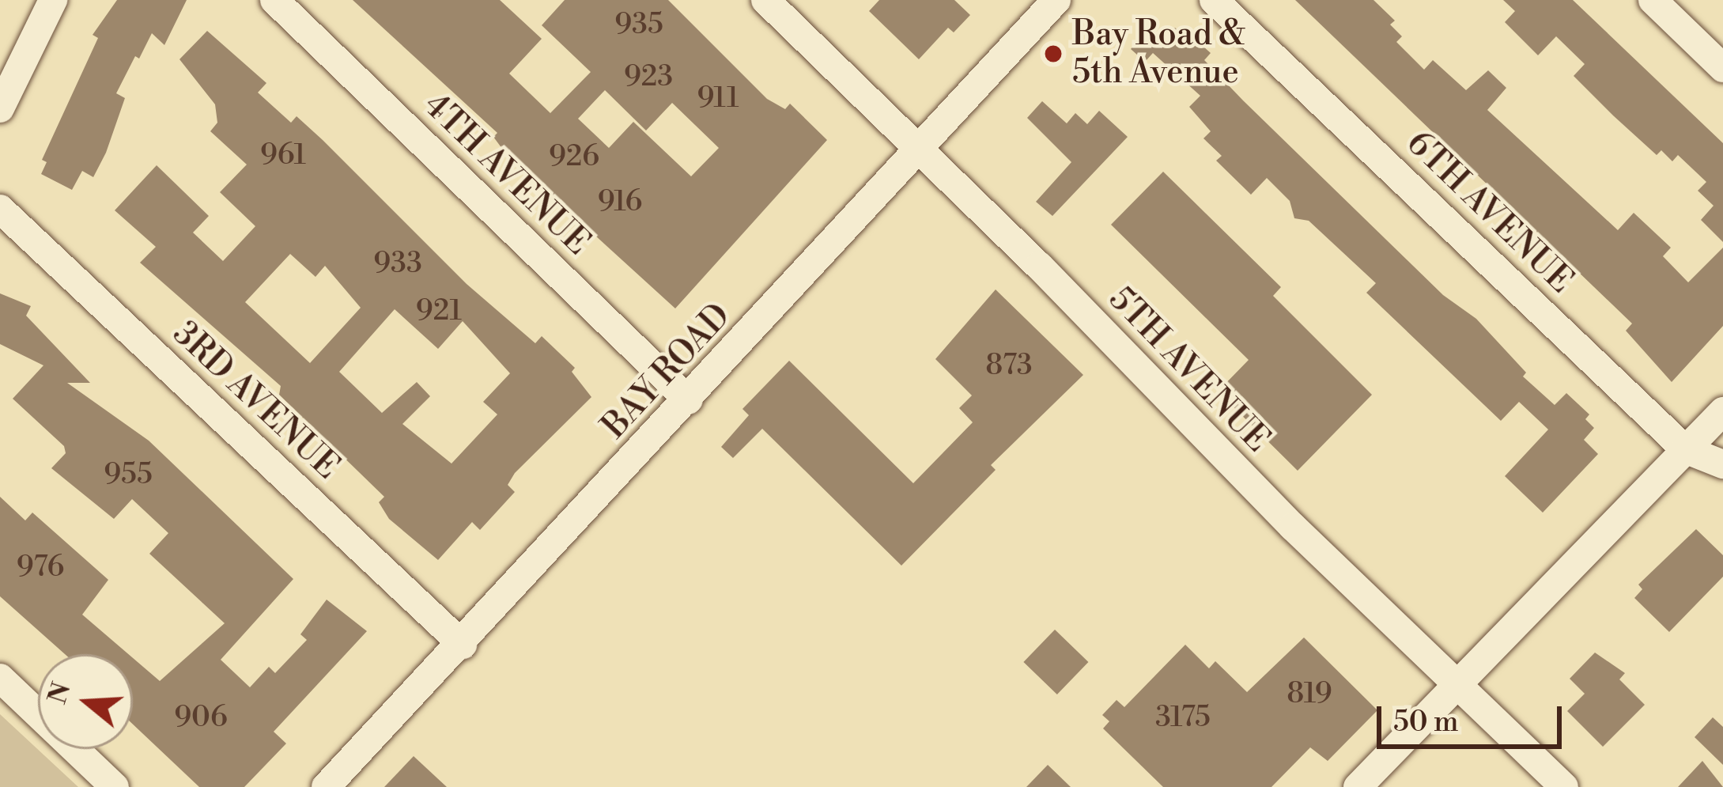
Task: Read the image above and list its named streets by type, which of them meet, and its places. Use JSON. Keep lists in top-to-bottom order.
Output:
{
  "streets": {
    "street": [
      "4TH AVENUE",
      "6TH AVENUE",
      "5TH AVENUE",
      "BAY ROAD",
      "3RD AVENUE"
    ]
  },
  "crossings": [
    ["4TH AVENUE", "BAY ROAD"],
    ["5TH AVENUE", "BAY ROAD"],
    ["BAY ROAD", "3RD AVENUE"]
  ],
  "places": ["Bay Road & 5th Avenue"],
  "house_numbers": [
    "935",
    "923",
    "911",
    "961",
    "926",
    "916",
    "933",
    "921",
    "873",
    "955",
    "976",
    "819",
    "906",
    "3175"
  ],
  "scale_bar": "50 m",
  "north": "left"
}
